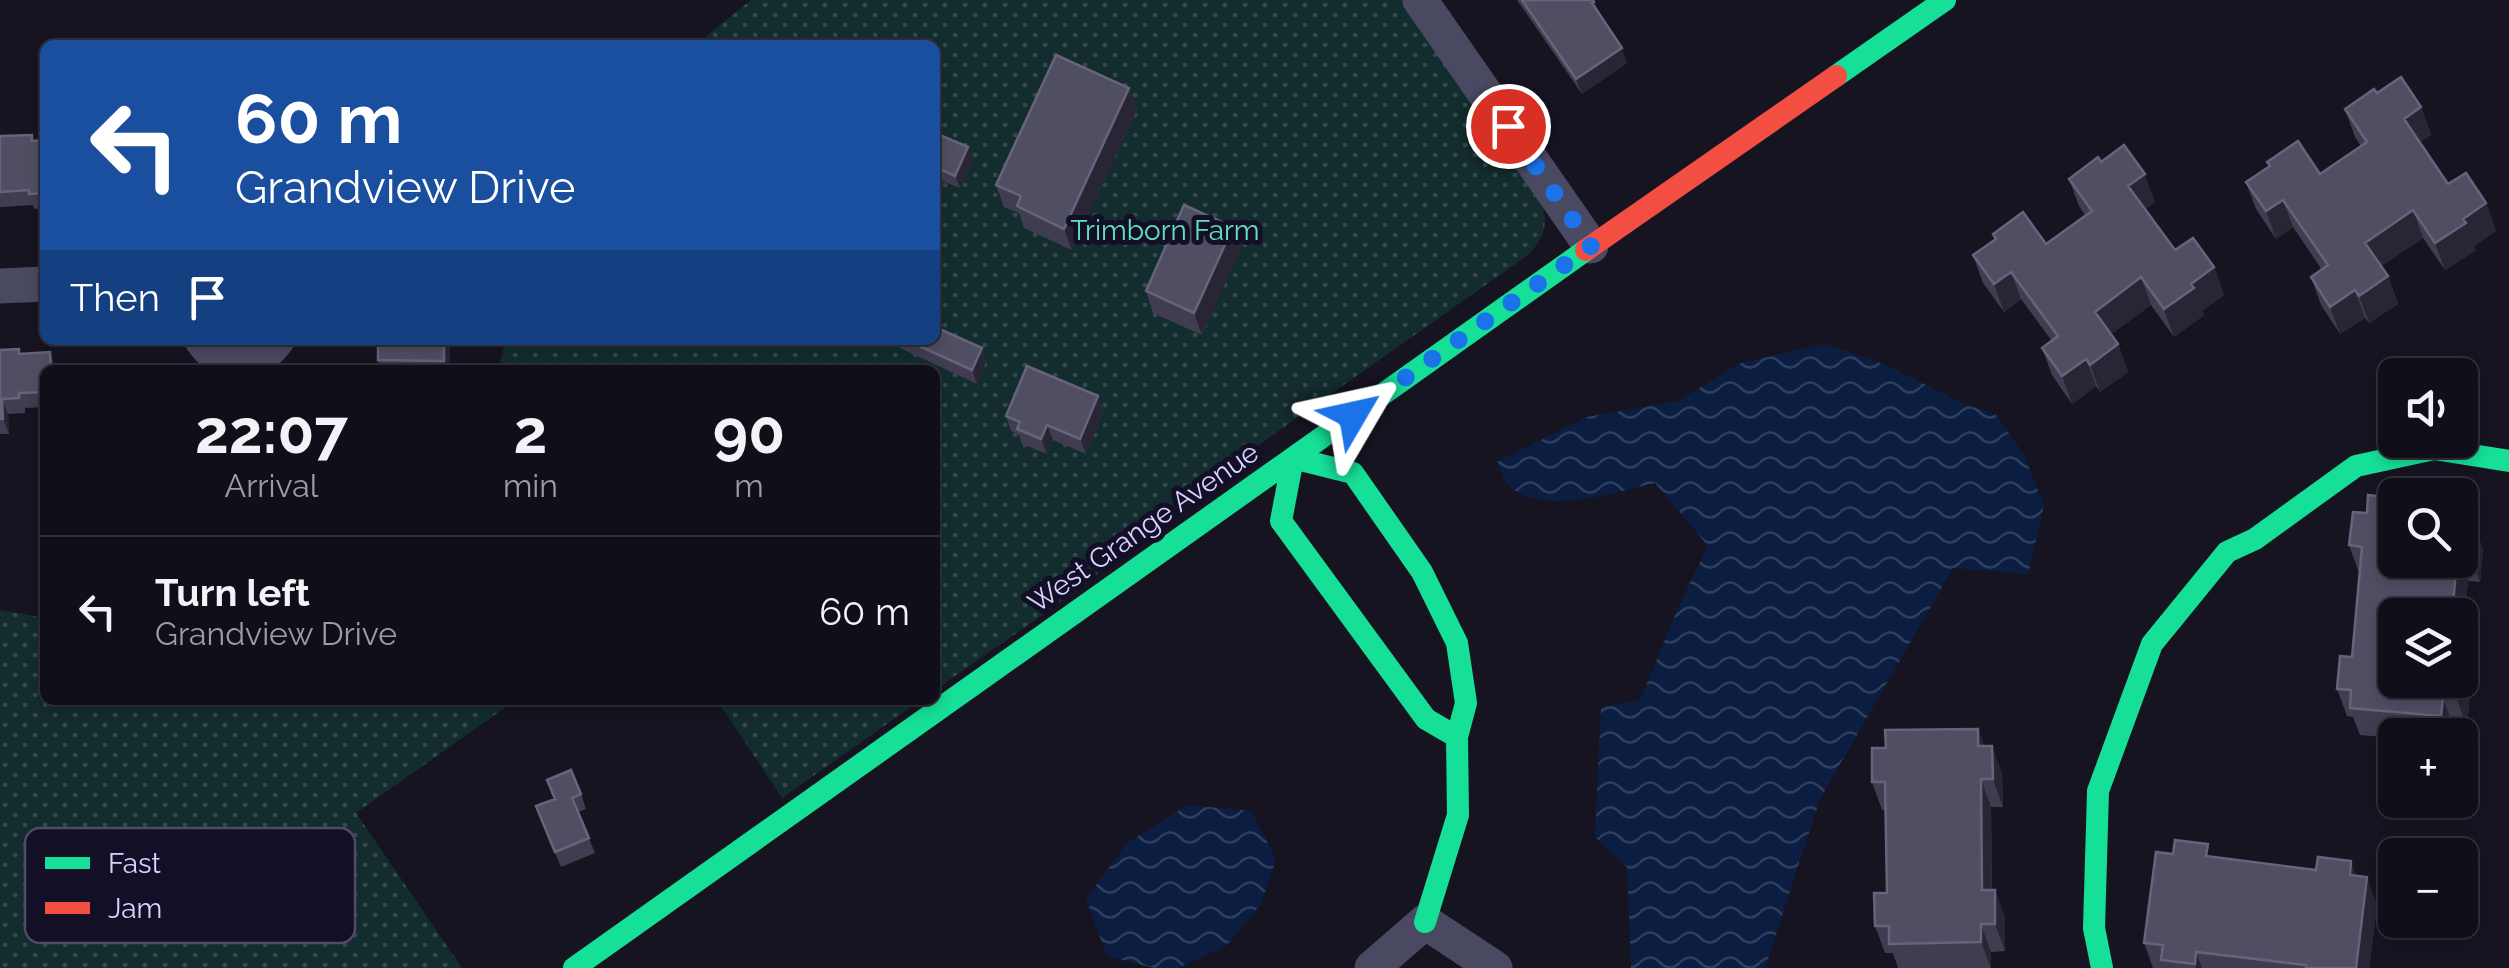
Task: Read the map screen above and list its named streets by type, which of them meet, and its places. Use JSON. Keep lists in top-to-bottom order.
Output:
{
  "streets": {
    "street": ["West Grange Avenue"]
  },
  "parks": ["Trimborn Farm"],
  "legend": ["Fast", "Jam"],
  "page": {
    "turn": ["60 m", "Grandview Drive"],
    "then": "Then",
    "map_buttons": ["+", "−"],
    "eta": [
      "22:07",
      "Arrival",
      "2",
      "min",
      "90",
      "m"
    ],
    "list": [
      {
        "name": "Turn left",
        "note": "Grandview Drive",
        "value": "60 m"
      }
    ]
  }
}
